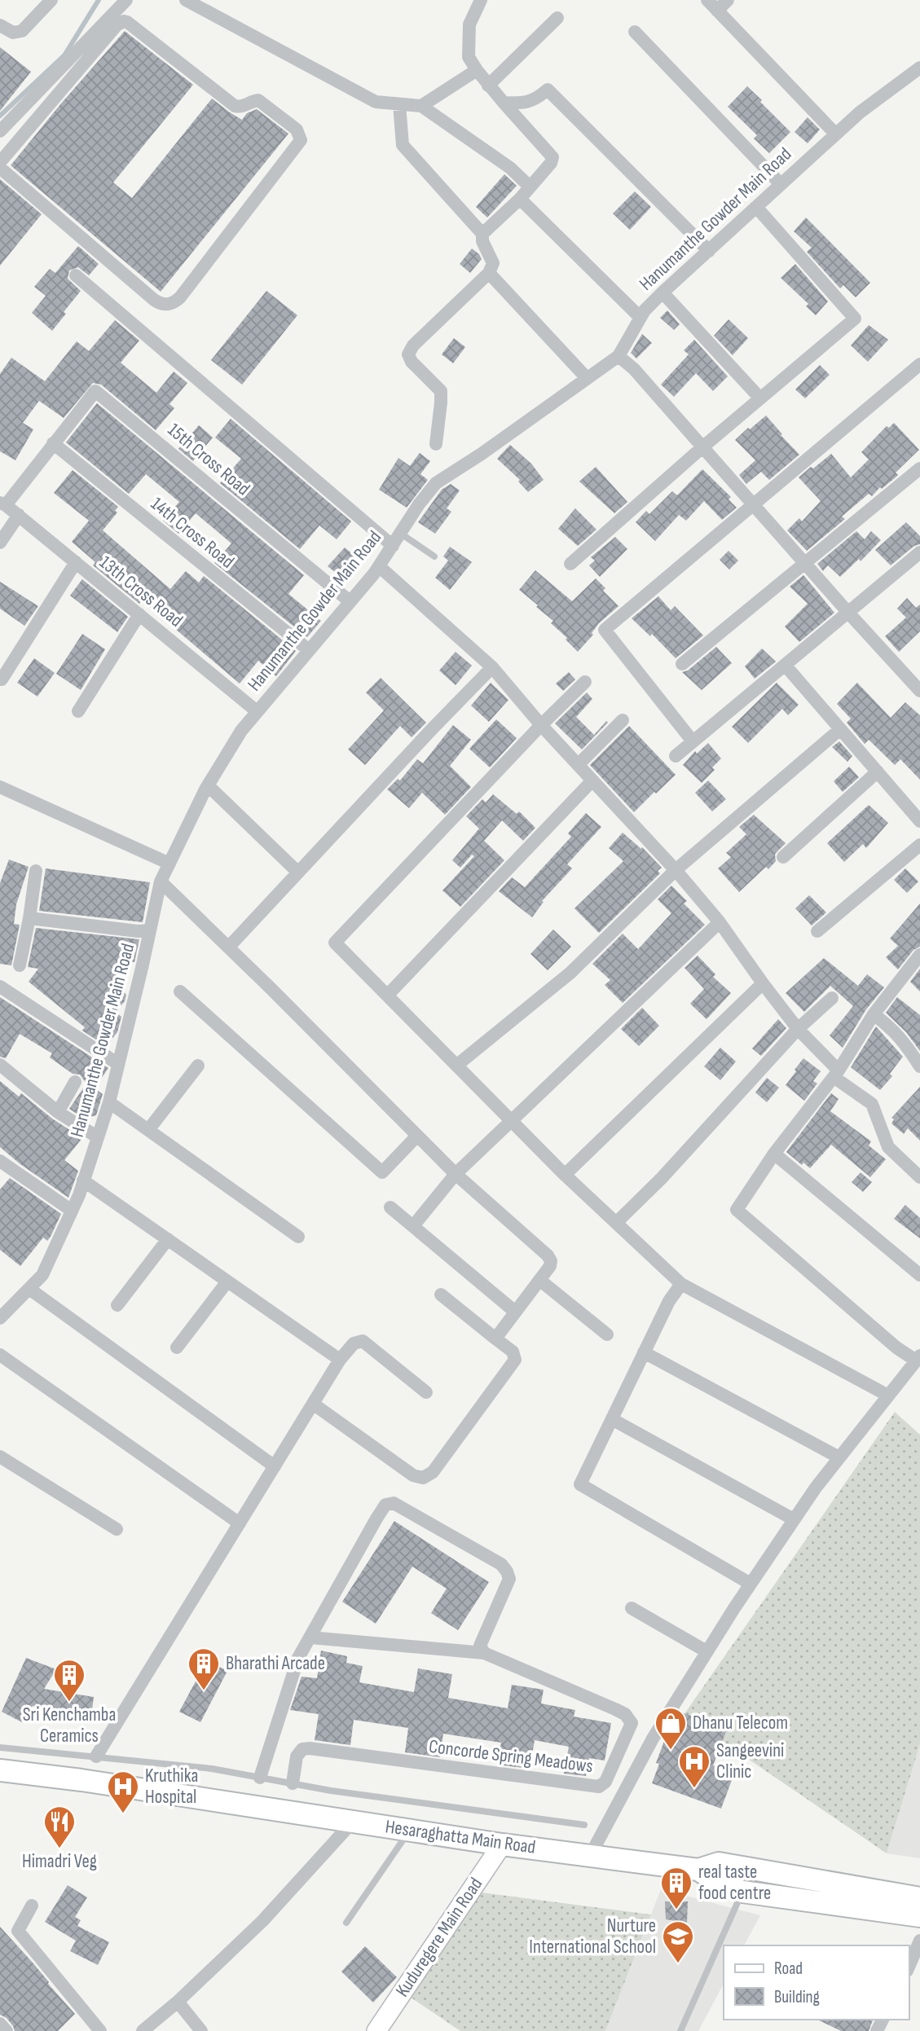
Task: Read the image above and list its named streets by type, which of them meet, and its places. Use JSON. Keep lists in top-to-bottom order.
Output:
{
  "streets": {
    "main road": ["Hesaraghatta Main Road"],
    "street": [
      "Hanumanthe Gowder Main Road",
      "15th Cross Road",
      "14th Cross Road",
      "13th Cross Road",
      "Concorde Spring Meadows",
      "Kuduregere Main Road"
    ]
  },
  "crossings": [
    ["Hanumanthe Gowder Main Road", "15th Cross Road"],
    ["Hanumanthe Gowder Main Road", "14th Cross Road"],
    ["Hanumanthe Gowder Main Road", "13th Cross Road"],
    ["15th Cross Road", "14th Cross Road"],
    ["Hesaraghatta Main Road", "Kuduregere Main Road"]
  ],
  "places": {
    "building": ["Bharathi Arcade", "Sri Kenchamba Ceramics", "real taste food centre"],
    "shop": ["Dhanu Telecom"],
    "hospital": ["Sangeevini Clinic", "Kruthika Hospital"],
    "restaurant": ["Himadri Veg"],
    "school or university": ["Nurture International School"]
  },
  "legend": ["Road", "Building"]
}
